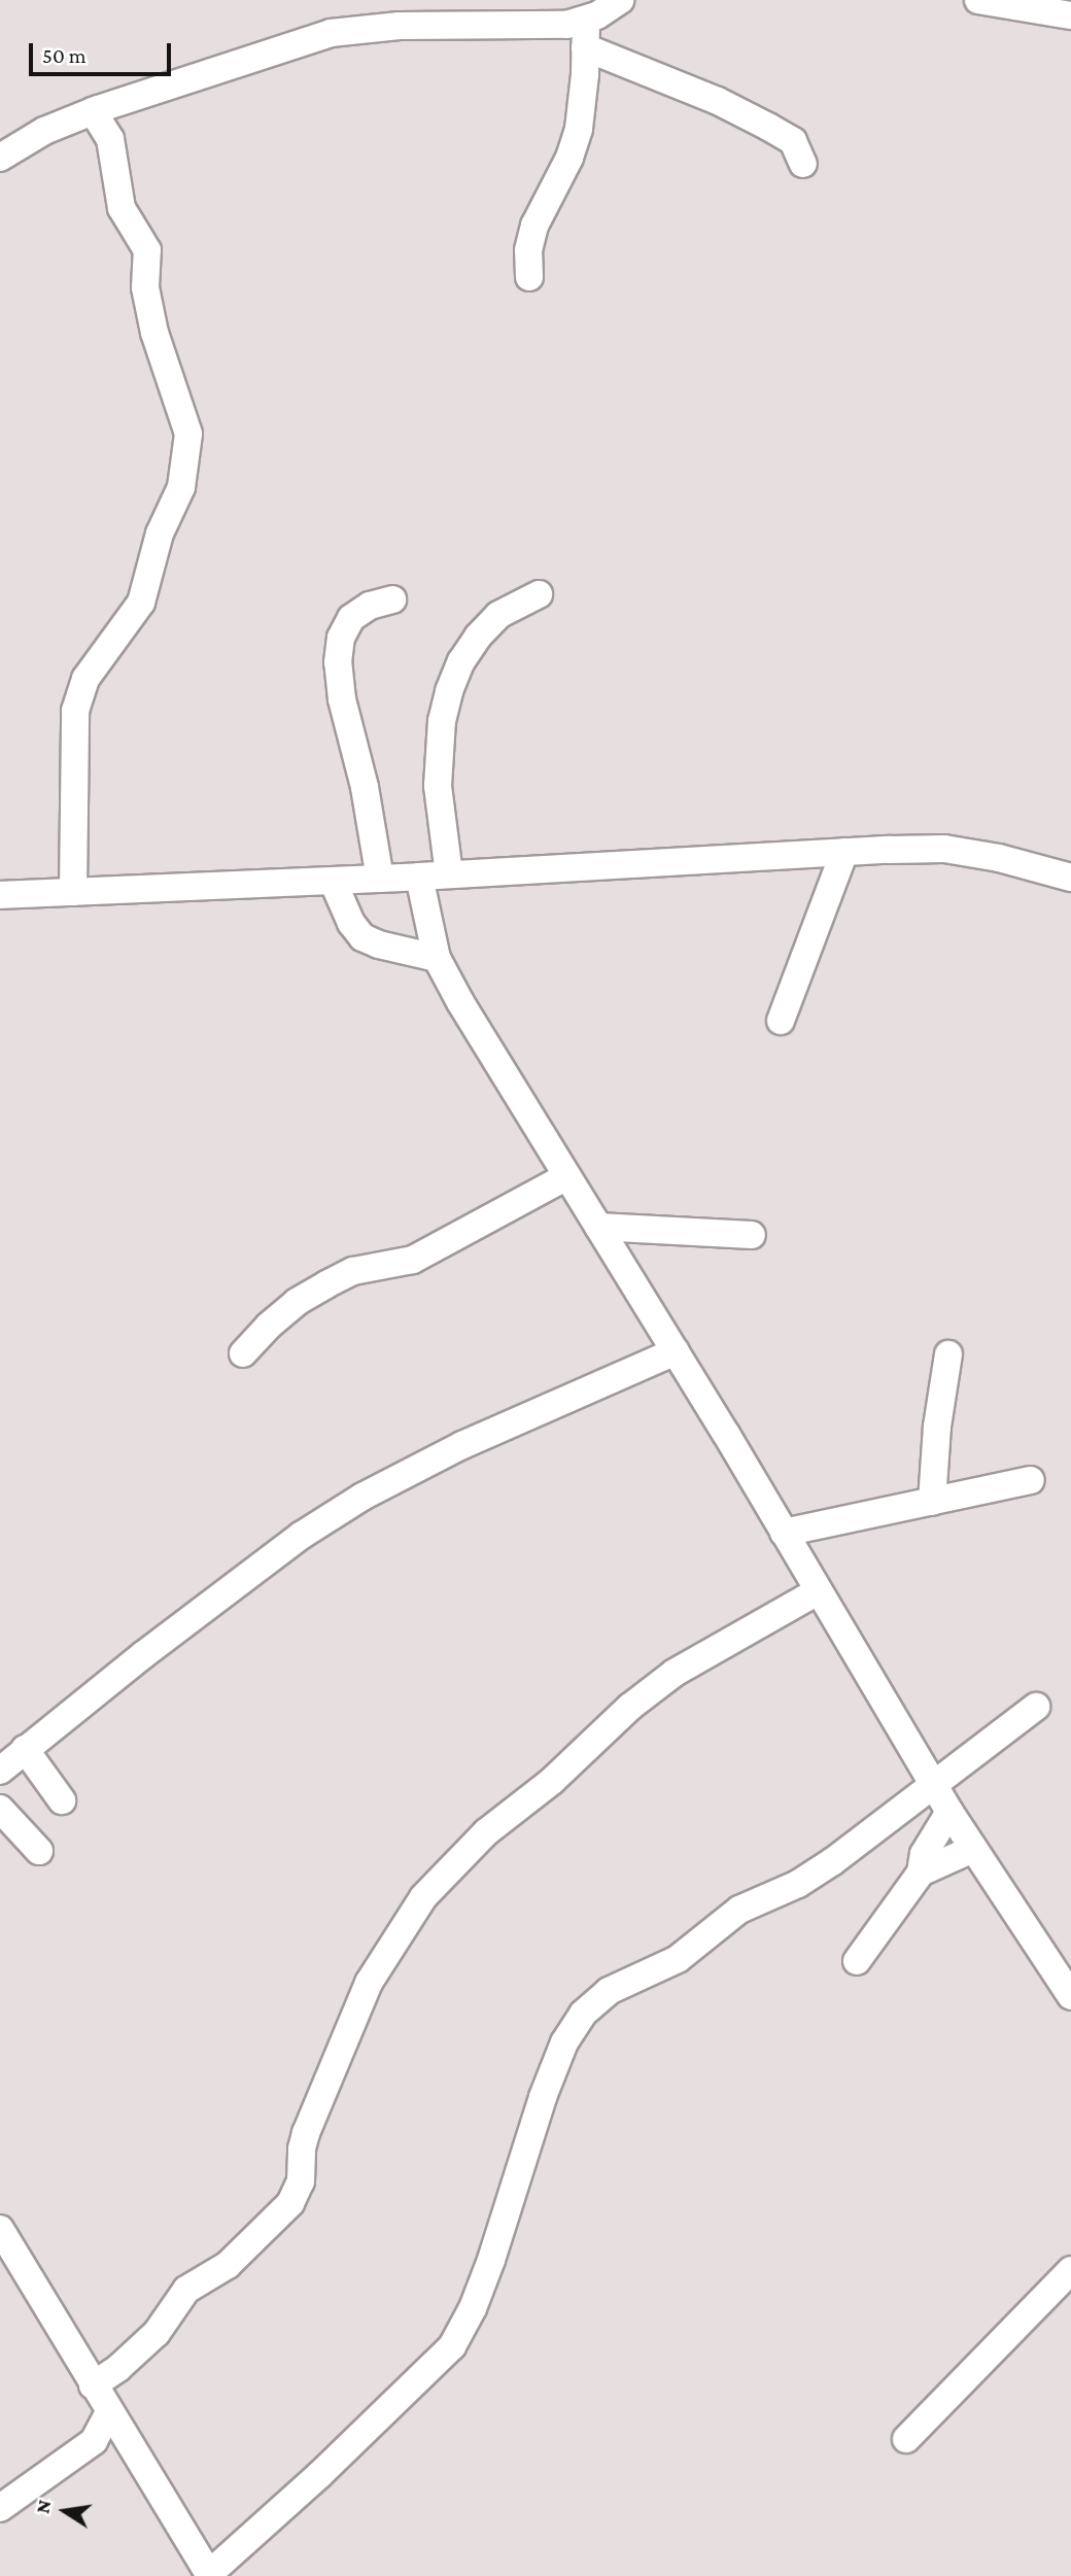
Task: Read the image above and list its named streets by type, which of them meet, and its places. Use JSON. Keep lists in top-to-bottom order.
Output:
{
  "scale_bar": "50 m",
  "north": "left"
}
